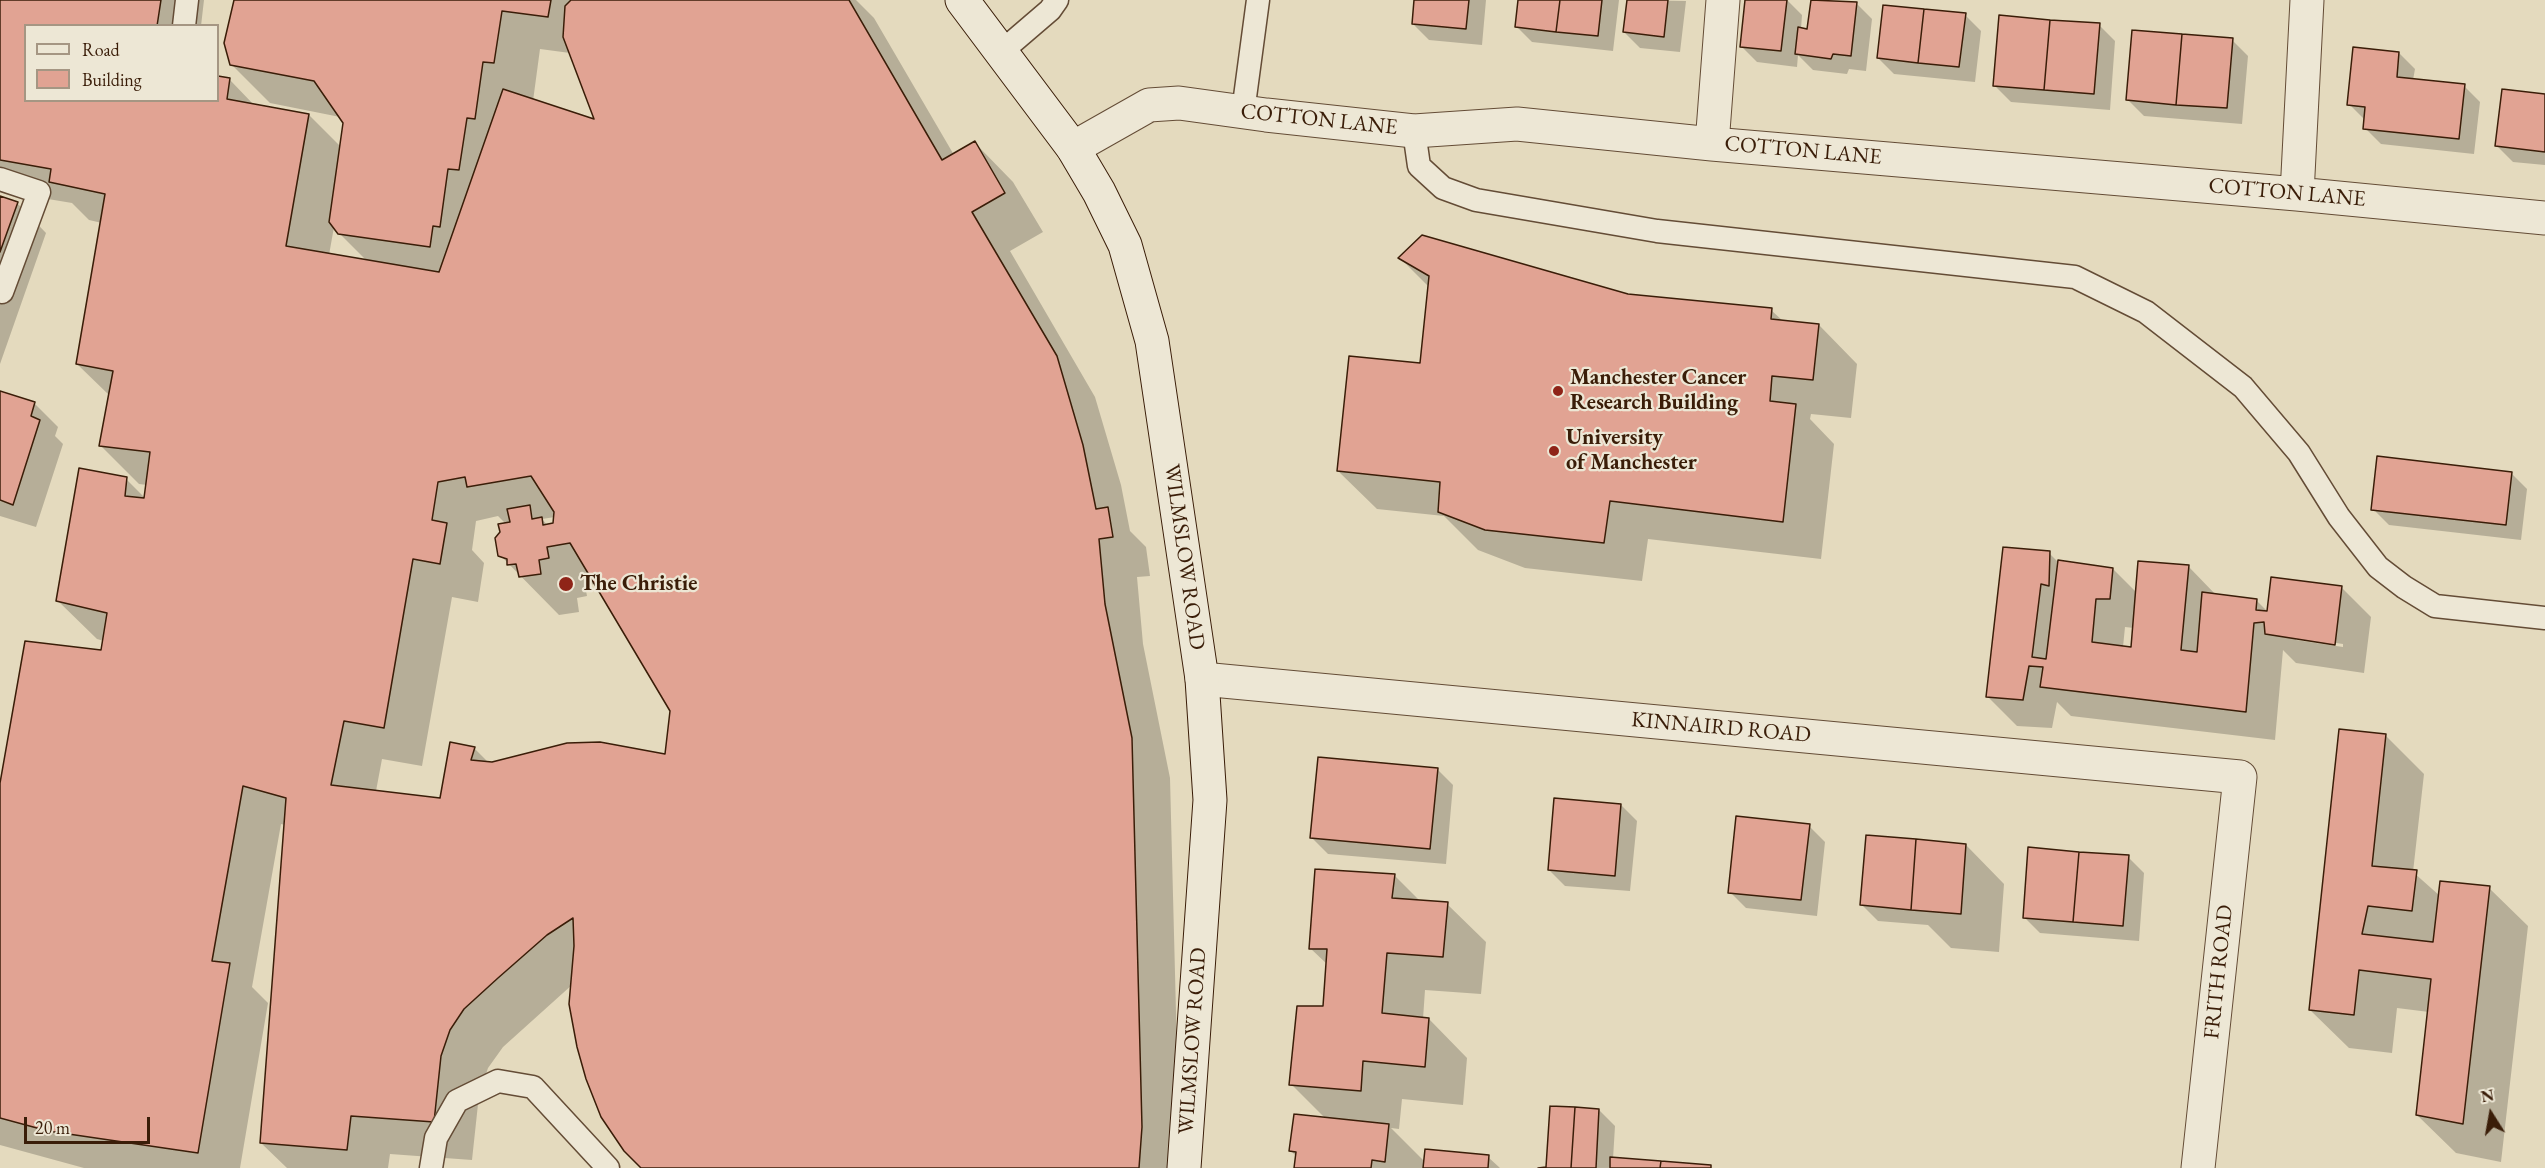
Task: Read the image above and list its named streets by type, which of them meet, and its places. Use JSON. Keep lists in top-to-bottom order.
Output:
{
  "streets": {
    "street": [
      "COTTON LANE",
      "WILMSLOW ROAD",
      "KINNAIRD ROAD",
      "FRITH ROAD"
    ]
  },
  "crossings": [
    ["COTTON LANE", "WILMSLOW ROAD"],
    ["WILMSLOW ROAD", "KINNAIRD ROAD"],
    ["KINNAIRD ROAD", "FRITH ROAD"]
  ],
  "places": ["Manchester Cancer Research Building", "University of Manchester", "The Christie"],
  "legend": ["Road", "Building"],
  "scale_bar": "20 m",
  "north": "top"
}
